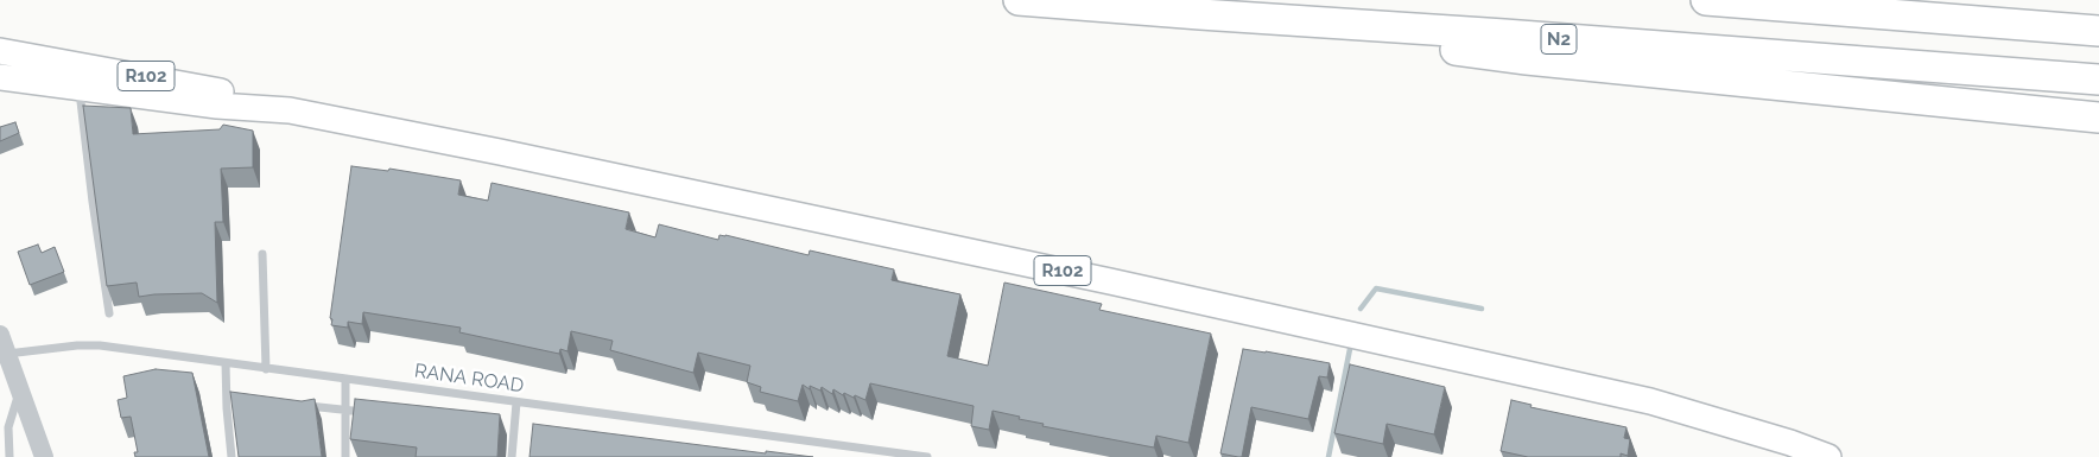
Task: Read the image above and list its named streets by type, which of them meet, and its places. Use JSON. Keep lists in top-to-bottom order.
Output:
{
  "streets": {
    "highway": ["N2"],
    "main road": ["R102"],
    "lane": ["RANA ROAD"]
  }
}
